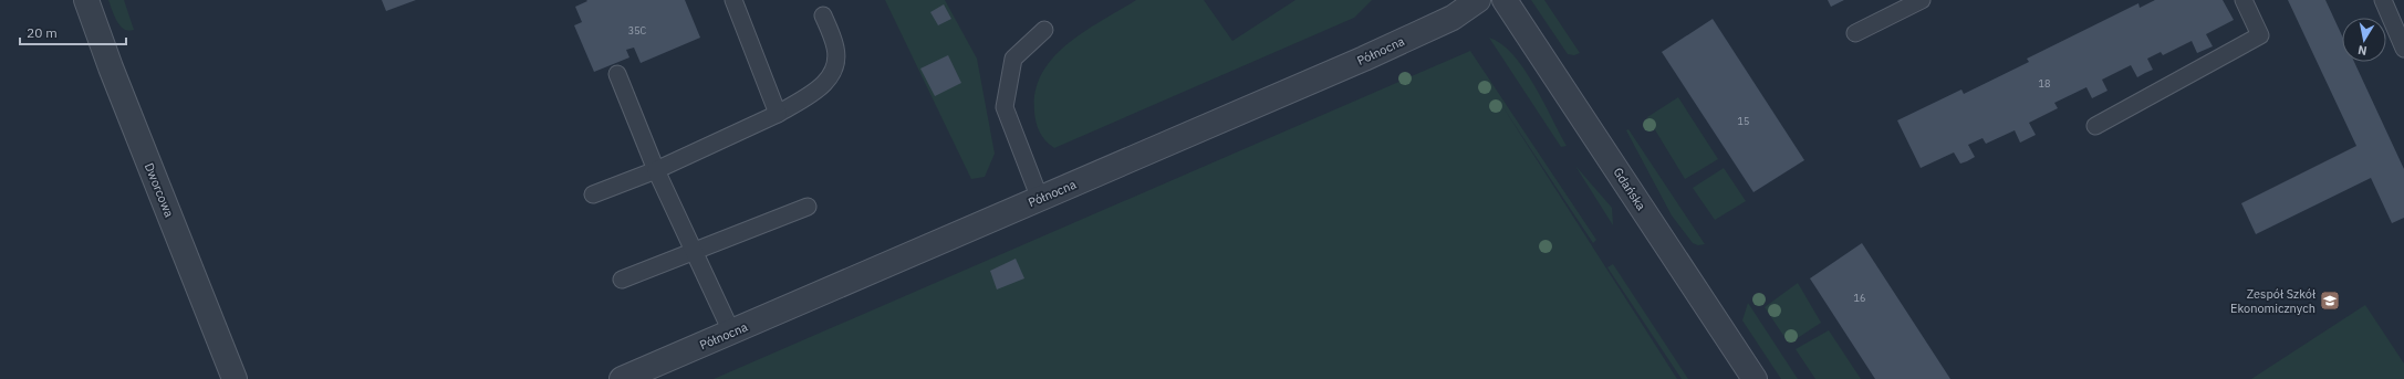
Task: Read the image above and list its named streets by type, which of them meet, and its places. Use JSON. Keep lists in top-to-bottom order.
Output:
{
  "streets": {
    "street": ["Północna", "Gdańska", "Dworcowa"]
  },
  "places": {
    "school or university": ["Zespół Szkół Ekonomicznych"]
  },
  "house_numbers": [
    "35C",
    "18",
    "15",
    "16"
  ],
  "scale_bar": "20 m",
  "north": "bottom"
}
